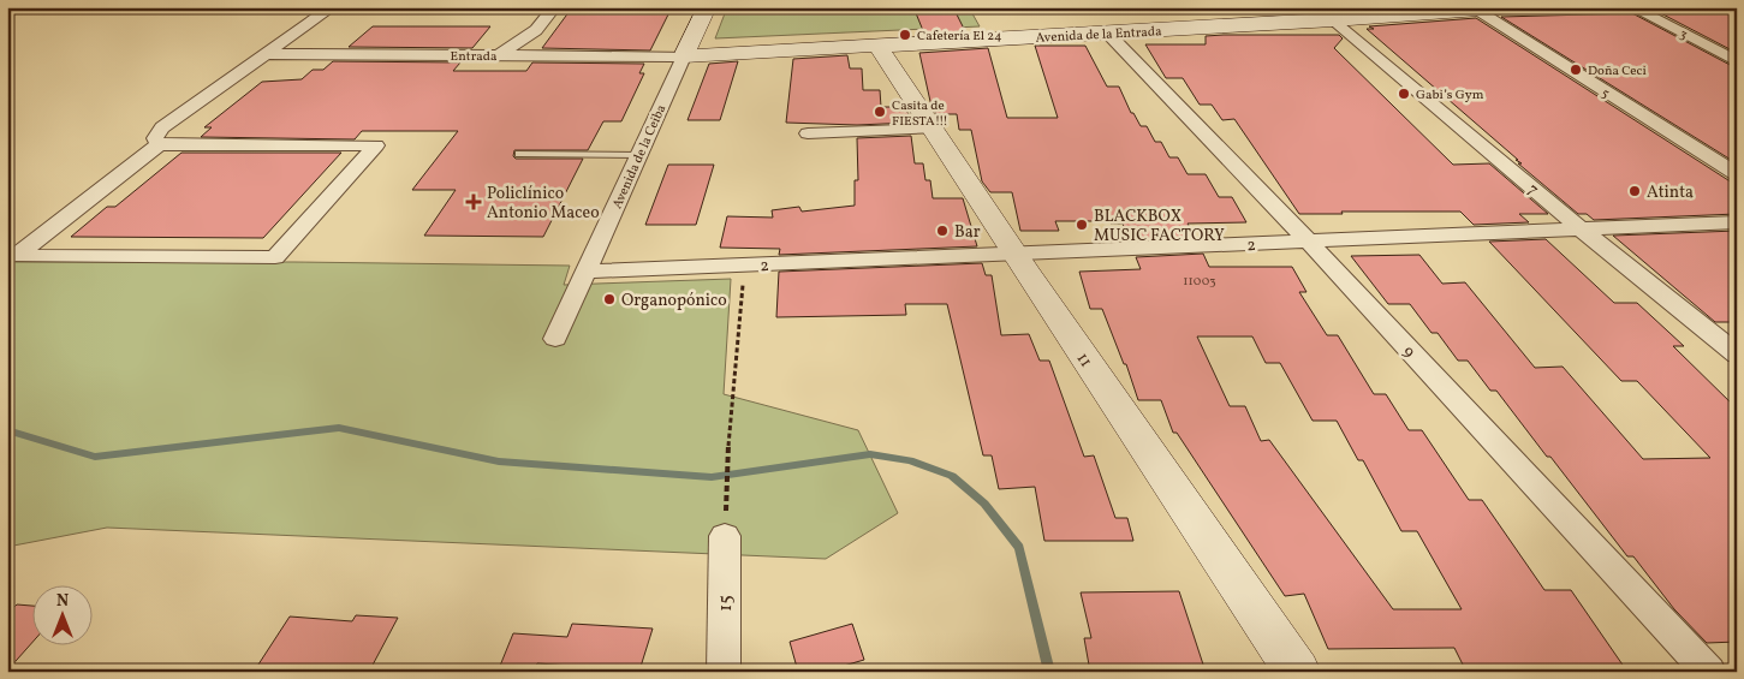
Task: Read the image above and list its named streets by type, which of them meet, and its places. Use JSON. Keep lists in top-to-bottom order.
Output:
{
  "streets": {
    "street": [
      "Avenida de la Entrada",
      "3",
      "Entrada",
      "5",
      "Avenida de la Ceiba",
      "7",
      "2",
      "9",
      "11",
      "15"
    ]
  },
  "crossings": [
    ["Avenida de la Entrada", "Entrada"],
    ["Avenida de la Entrada", "5"],
    ["Avenida de la Entrada", "Avenida de la Ceiba"],
    ["Avenida de la Entrada", "7"],
    ["Avenida de la Entrada", "9"],
    ["Avenida de la Entrada", "11"],
    ["Entrada", "Avenida de la Ceiba"],
    ["Avenida de la Ceiba", "2"],
    ["7", "2"],
    ["2", "9"],
    ["2", "11"]
  ],
  "places": {
    "other": [
      "Cafetería El 24",
      "Doña Ceci",
      "Gabi’s Gym",
      "Casita de FIESTA!!!",
      "Atinta",
      "BLACKBOX MUSIC FACTORY",
      "Bar",
      "Organopónico"
    ],
    "health": ["Policlínico Antonio Maceo"]
  },
  "house_numbers": ["11003"],
  "north": "top"
}
